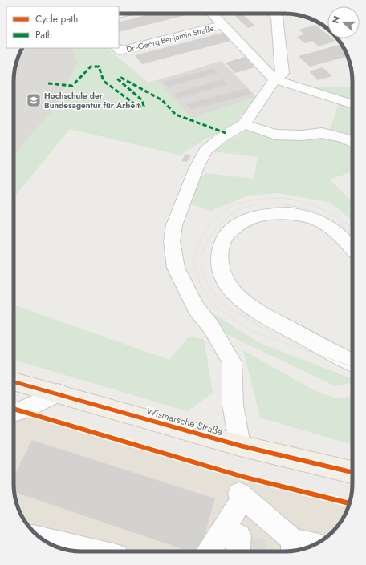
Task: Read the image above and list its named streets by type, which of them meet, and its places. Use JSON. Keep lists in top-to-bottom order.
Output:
{
  "streets": {
    "main road": ["Wismarsche Straße"],
    "street": ["Dr.-Georg-Benjamin-Straße"]
  },
  "places": {
    "school or university": ["Hochschule der Bundesagentur für Arbeit"]
  },
  "legend": ["Cycle path", "Path"],
  "north": "left"
}
